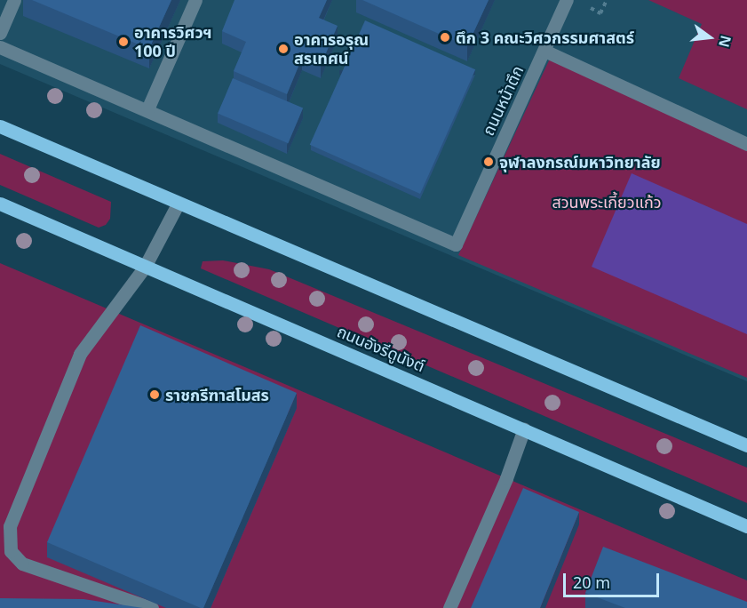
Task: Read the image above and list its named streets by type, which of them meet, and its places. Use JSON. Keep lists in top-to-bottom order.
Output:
{
  "streets": {
    "main road": ["ถนนอังรีดูนังต์"],
    "street": ["ถนนหน้าตึก"]
  },
  "parks": ["สวนพระเกี้ยวแก้ว"],
  "places": [
    "ตึก 3 คณะวิศวกรรมศาสตร์",
    "อาคารวิศวฯ 100 ปี",
    "อาคารอรุณ สรเทศน์",
    "จุฬาลงกรณ์มหาวิทยาลัย",
    "ราชกรีฑาสโมสร"
  ],
  "scale_bar": "20 m",
  "north": "right"
}
